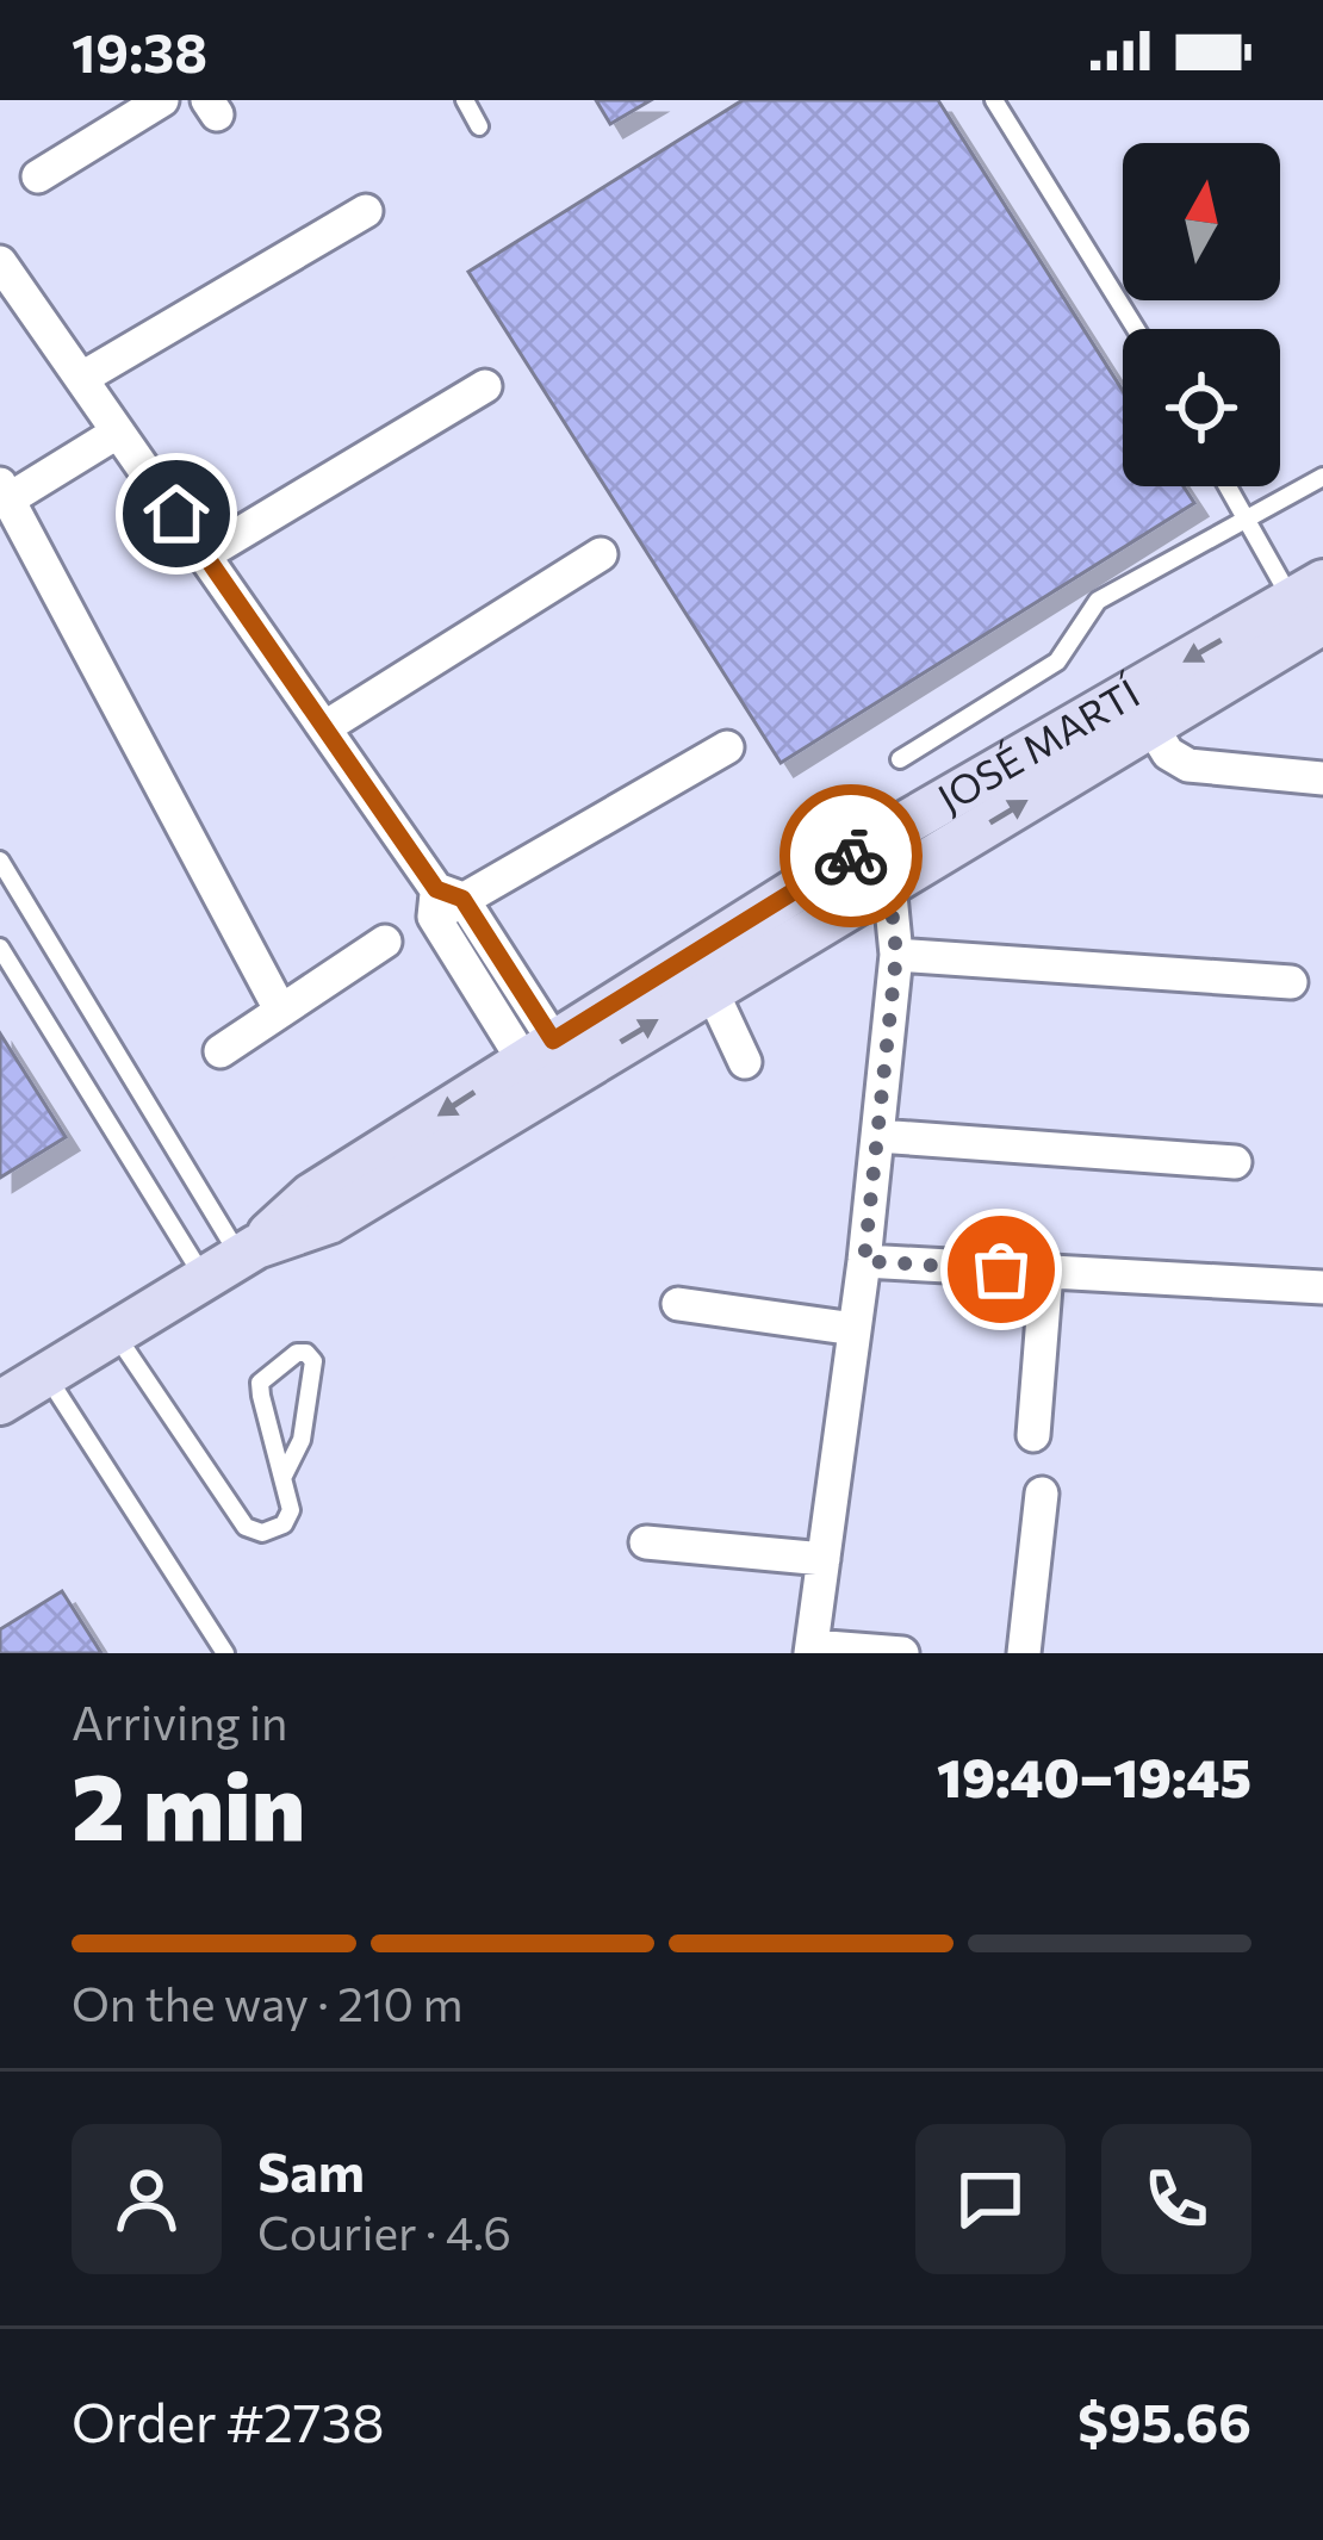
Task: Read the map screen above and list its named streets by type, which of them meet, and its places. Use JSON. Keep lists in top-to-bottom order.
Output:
{
  "streets": {
    "main road": ["JOSÉ MARTÍ"]
  },
  "north": "top",
  "page": {
    "status": "19:38",
    "heading": ["2 min", "Arriving in", "19:40–19:45"],
    "panel": [
      "Sam",
      "Courier · 4.6",
      "Order #2738",
      "$95.66"
    ],
    "bar": "On the way · 210 m"
  }
}
